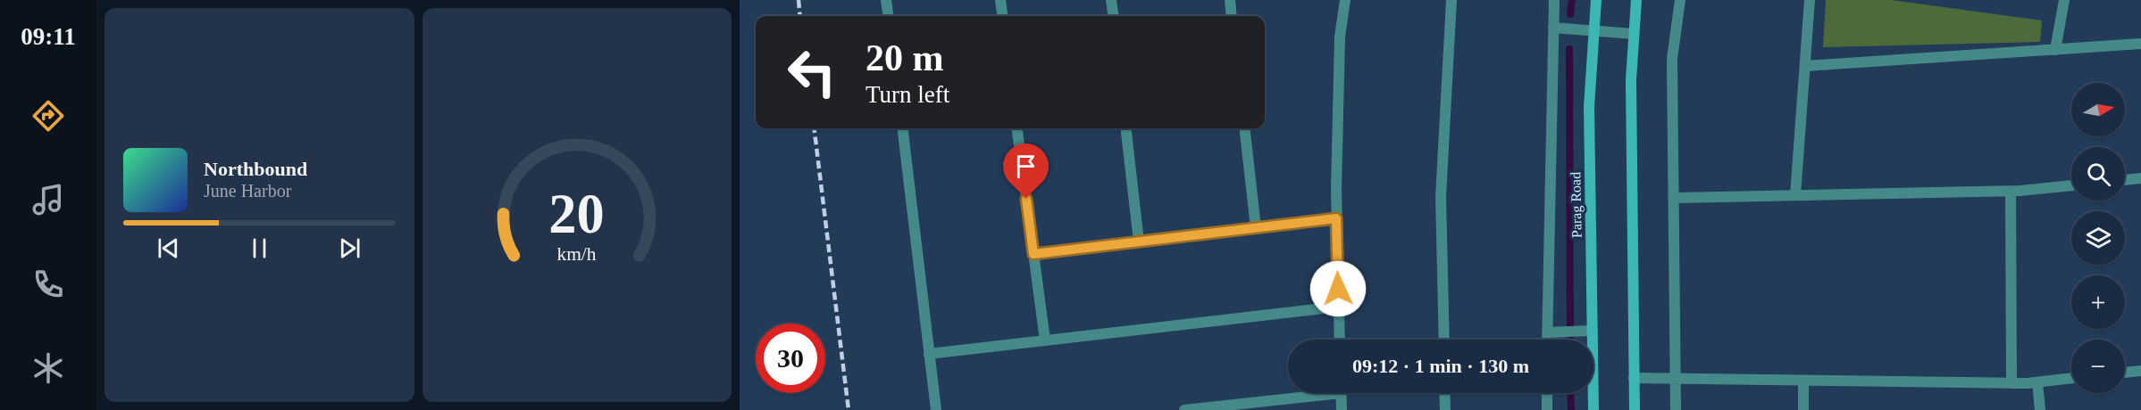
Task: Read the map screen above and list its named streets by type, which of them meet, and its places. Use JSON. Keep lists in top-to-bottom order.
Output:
{
  "streets": {
    "street": ["Parag Road"]
  },
  "north": "right",
  "page": {
    "tabs": "09:11",
    "turn": ["20 m", "Turn left"],
    "map_buttons": ["+", "−"],
    "song": ["Northbound", "June Harbor"],
    "limit": "30",
    "trip": "09:12 · 1 min · 130 m",
    "gauge": ["20", "km/h"]
  }
}
